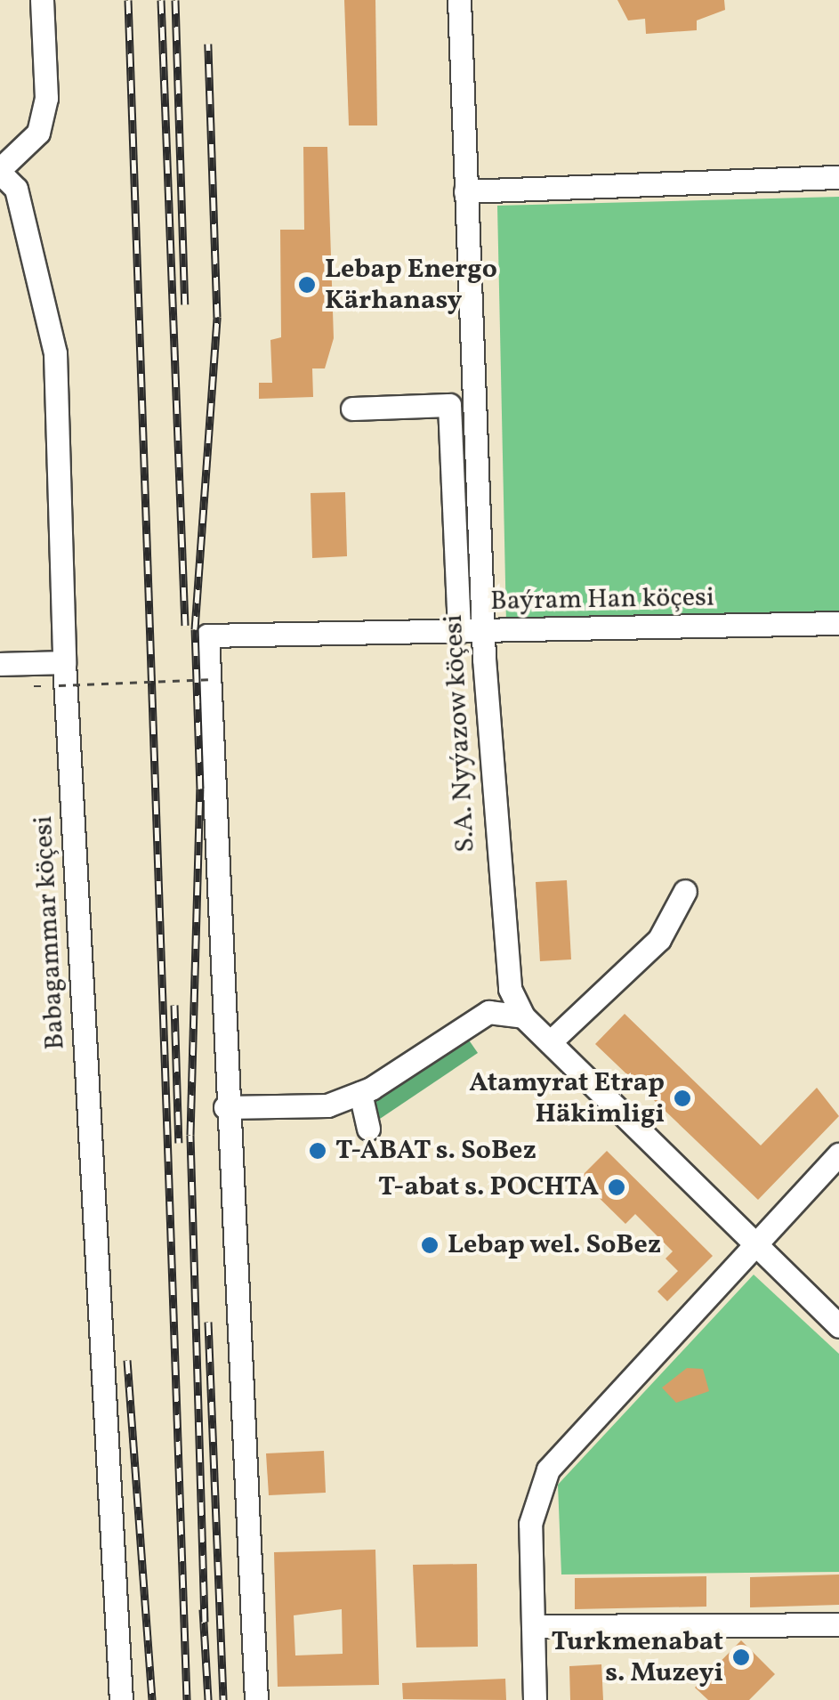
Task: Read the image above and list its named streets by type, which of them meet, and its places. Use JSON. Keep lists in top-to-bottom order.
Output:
{
  "streets": {
    "street": ["Baýram Han köçesi", "S.A. Nyýazow köçesi", "Babagammar köçesi"]
  },
  "crossings": [
    ["Baýram Han köçesi", "S.A. Nyýazow köçesi"]
  ],
  "places": [
    "Lebap Energo Kärhanasy",
    "Atamyrat Etrap Häkimligi",
    "T-ABAT s. SoBez",
    "T-abat s. POCHTA",
    "Lebap wel. SoBez",
    "Turkmenabat s. Muzeyi"
  ]
}
